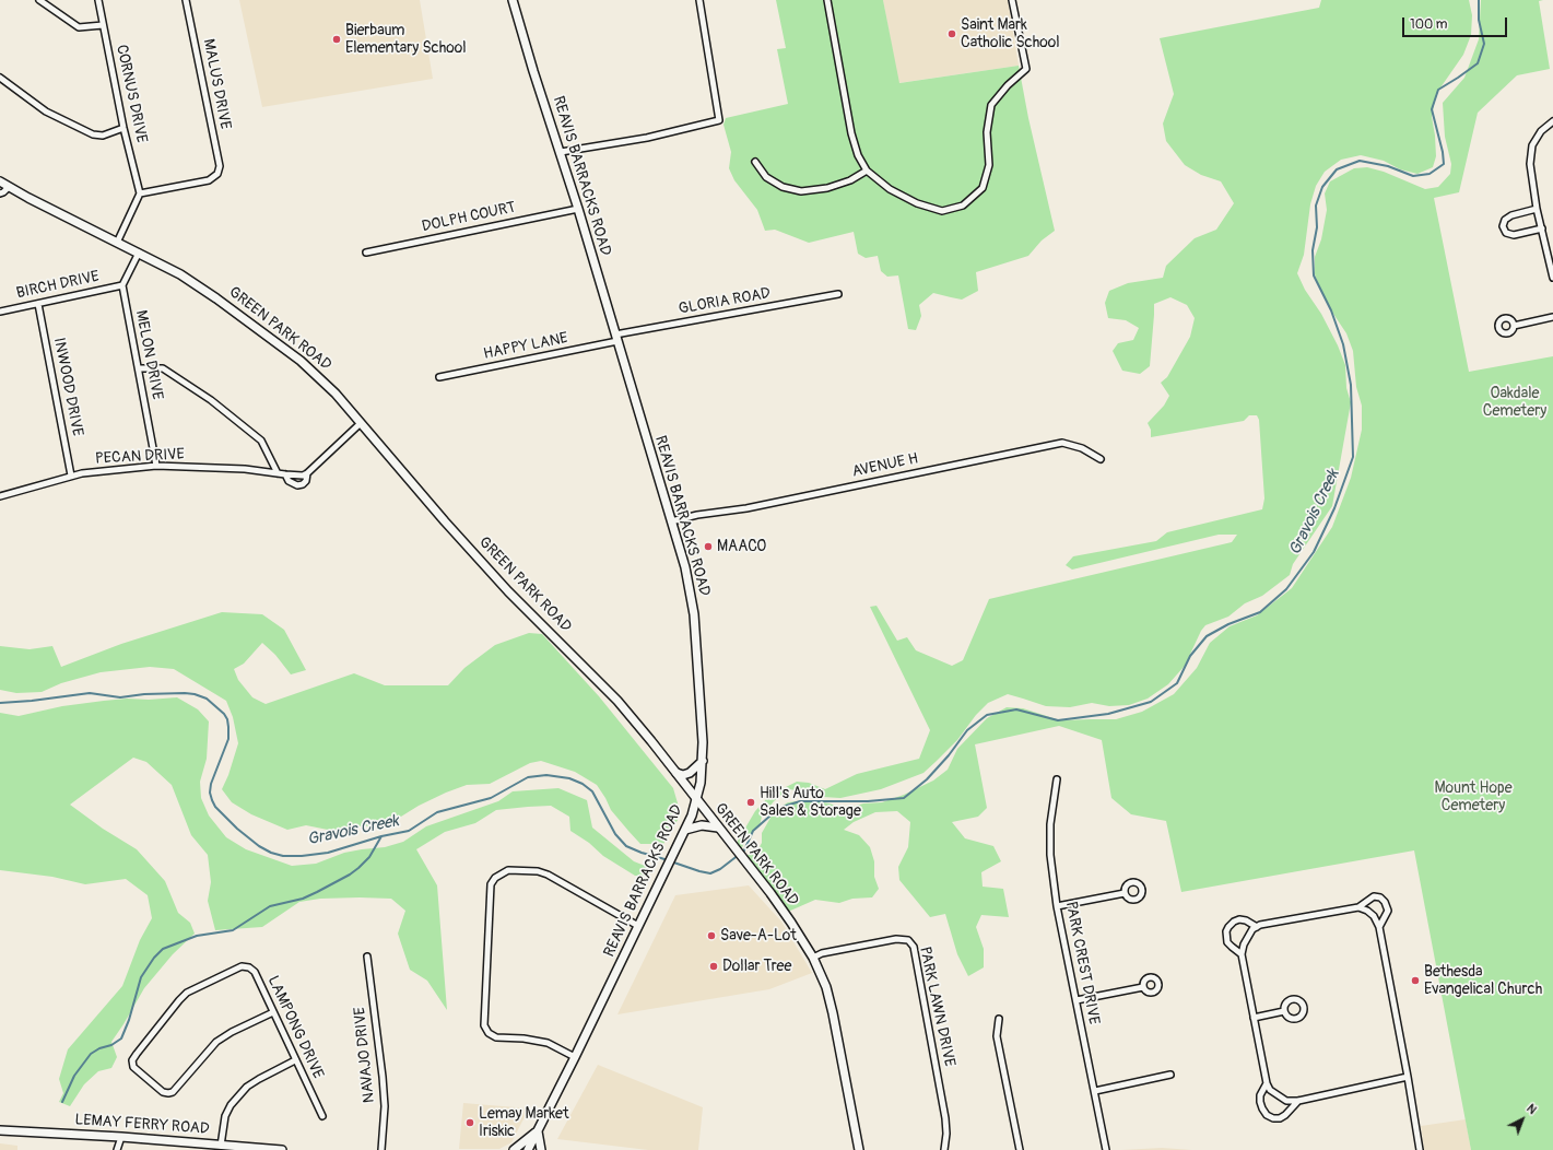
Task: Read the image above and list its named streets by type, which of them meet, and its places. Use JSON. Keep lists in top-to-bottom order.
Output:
{
  "streets": {
    "main road": ["REAVIS BARRACKS ROAD", "GREEN PARK ROAD", "LEMAY FERRY ROAD"],
    "street": [
      "MALUS DRIVE",
      "CORNUS DRIVE",
      "DOLPH COURT",
      "BIRCH DRIVE",
      "GLORIA ROAD",
      "HAPPY LANE",
      "MELON DRIVE",
      "INWOOD DRIVE",
      "PECAN DRIVE",
      "AVENUE H",
      "PARK CREST DRIVE",
      "PARK LAWN DRIVE",
      "LAMPONG DRIVE",
      "NAVAJO DRIVE"
    ]
  },
  "crossings": [
    ["MALUS DRIVE", "CORNUS DRIVE"],
    ["REAVIS BARRACKS ROAD", "DOLPH COURT"],
    ["REAVIS BARRACKS ROAD", "GLORIA ROAD"],
    ["REAVIS BARRACKS ROAD", "GREEN PARK ROAD"],
    ["REAVIS BARRACKS ROAD", "HAPPY LANE"],
    ["REAVIS BARRACKS ROAD", "AVENUE H"],
    ["BIRCH DRIVE", "MELON DRIVE"],
    ["BIRCH DRIVE", "INWOOD DRIVE"],
    ["GLORIA ROAD", "HAPPY LANE"],
    ["GREEN PARK ROAD", "PECAN DRIVE"],
    ["GREEN PARK ROAD", "PARK LAWN DRIVE"],
    ["MELON DRIVE", "PECAN DRIVE"],
    ["INWOOD DRIVE", "PECAN DRIVE"]
  ],
  "water": ["Gravois Creek"],
  "parks": ["Oakdale Cemetery", "Mount Hope Cemetery"],
  "places": [
    "Saint Mark Catholic School",
    "Bierbaum Elementary School",
    "MAACO",
    "Hill's Auto Sales & Storage",
    "Save-A-Lot",
    "Dollar Tree",
    "Bethesda Evangelical Church",
    "Lemay Market Iriskic"
  ],
  "scale_bar": "100 m",
  "north": "top right"
}
